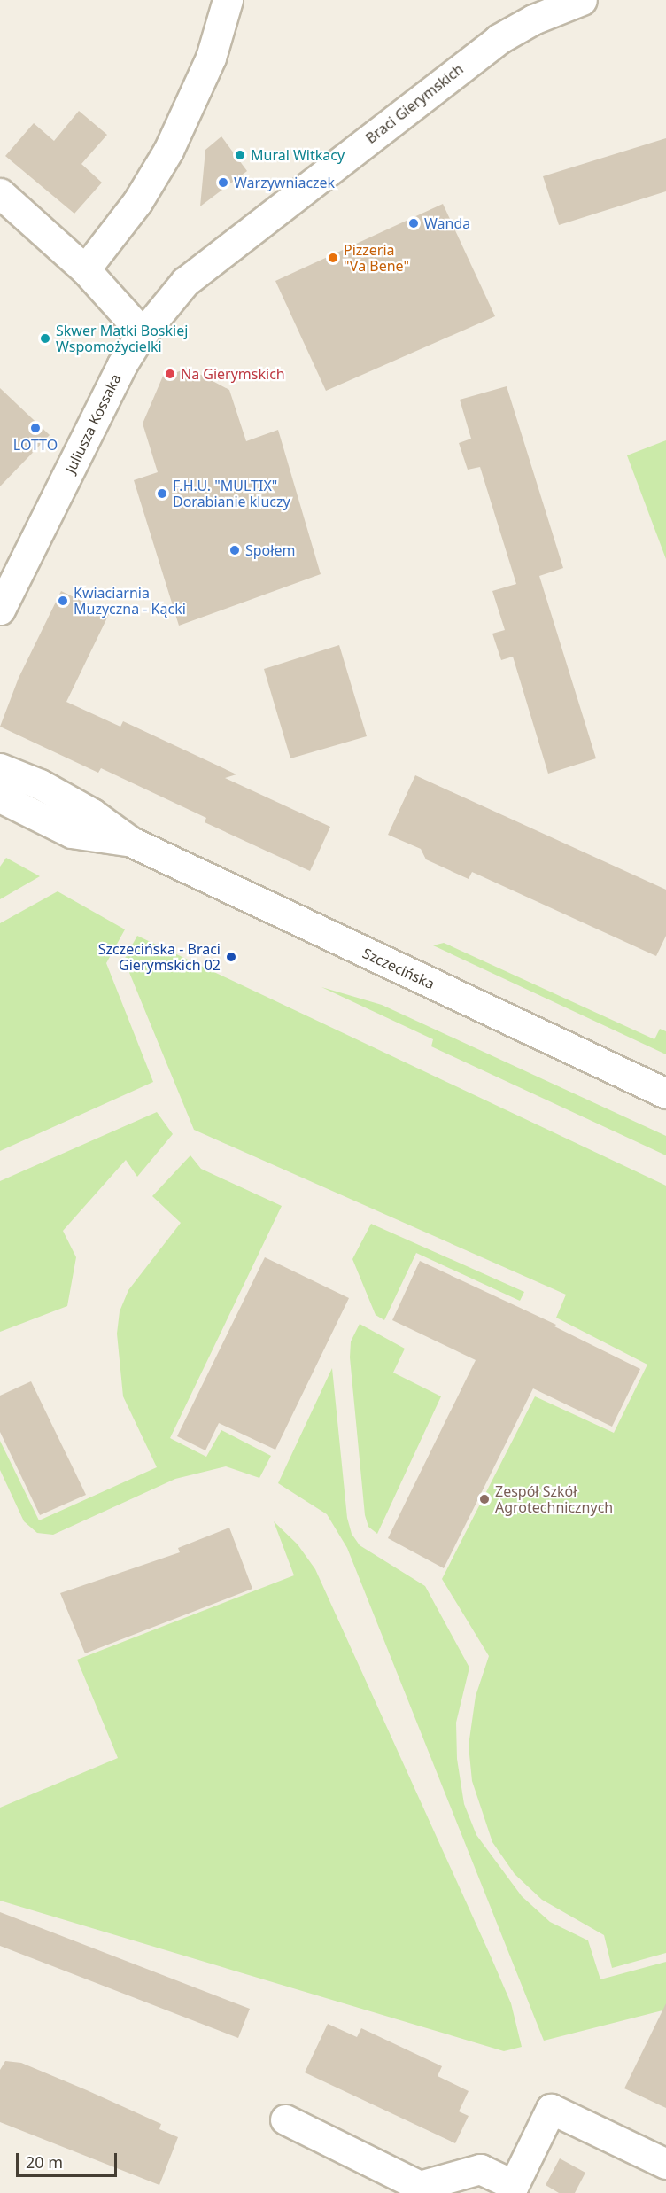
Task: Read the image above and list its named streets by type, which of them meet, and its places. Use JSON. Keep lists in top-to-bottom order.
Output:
{
  "streets": {
    "street": ["Braci Gierymskich", "Juliusza Kossaka", "Szczecińska"]
  },
  "crossings": [
    ["Braci Gierymskich", "Juliusza Kossaka"]
  ],
  "places": [
    "Mural Witkacy",
    "Warzywniaczek",
    "Wanda",
    "Pizzeria \"Va Bene\"",
    "Skwer Matki Boskiej Wspomożycielki",
    "Na Gierymskich",
    "LOTTO",
    "F.H.U. \"MULTIX\" Dorabianie kluczy",
    "Społem",
    "Kwiaciarnia Muzyczna - Kącki",
    "Szczecińska - Braci Gierymskich 02",
    "Zespół Szkół Agrotechnicznych"
  ],
  "scale_bar": "20 m"
}
